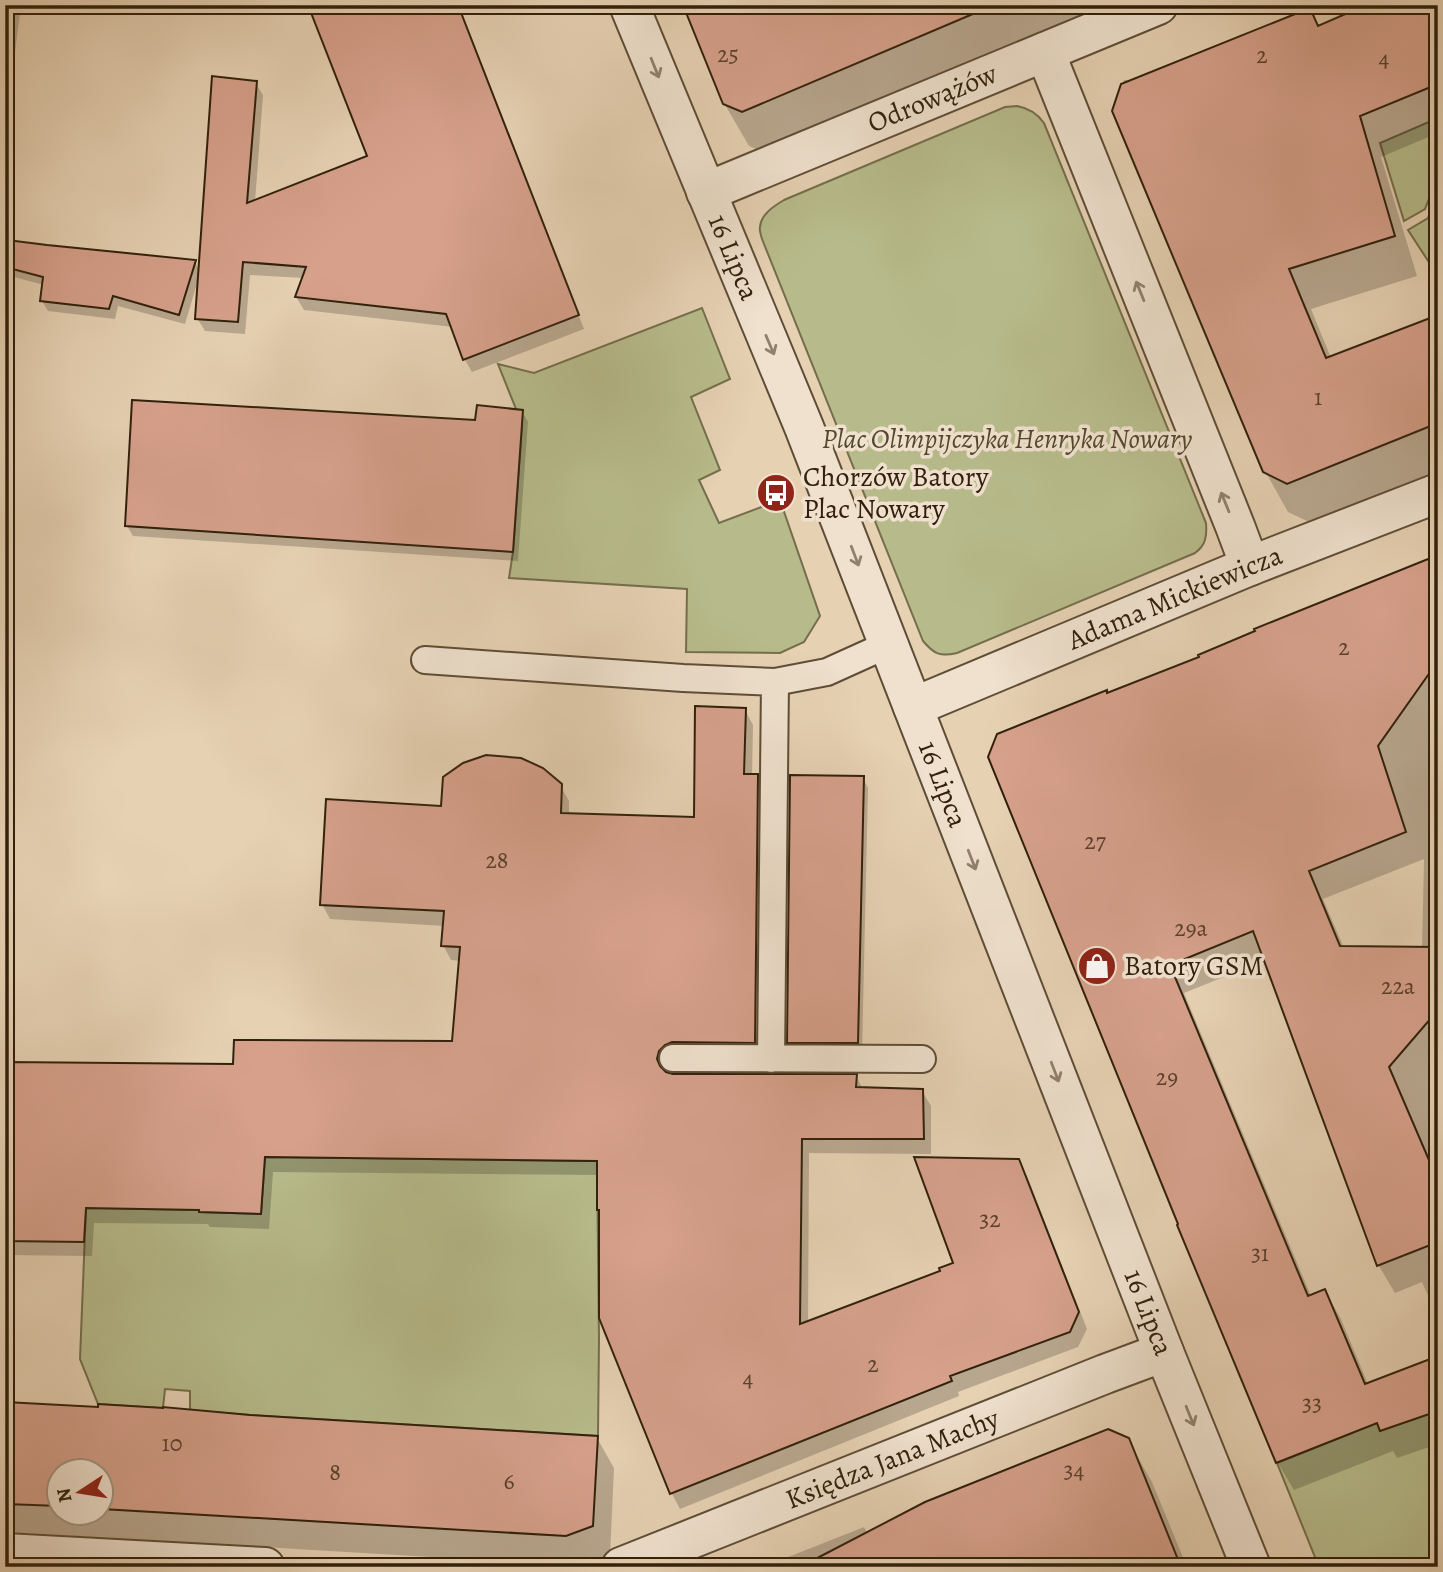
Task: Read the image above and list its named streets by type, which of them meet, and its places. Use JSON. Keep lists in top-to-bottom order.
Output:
{
  "streets": {
    "street": [
      "Odrowążów",
      "16 Lipca",
      "Adama Mickiewicza",
      "Księdza Jana Machy"
    ]
  },
  "crossings": [
    ["Odrowążów", "16 Lipca"],
    ["16 Lipca", "Adama Mickiewicza"],
    ["16 Lipca", "Księdza Jana Machy"]
  ],
  "one_way": ["16 Lipca"],
  "parks": ["Plac Olimpijczyka Henryka Nowary"],
  "places": {
    "bus stop": ["Chorzów Batory Plac Nowary"],
    "shop": ["Batory GSM"]
  },
  "house_numbers": [
    "25",
    "2",
    "4",
    "1",
    "2",
    "27",
    "28",
    "29a",
    "22a",
    "29",
    "32",
    "31",
    "2",
    "4",
    "33",
    "10",
    "34",
    "8",
    "6"
  ],
  "north": "left"
}
